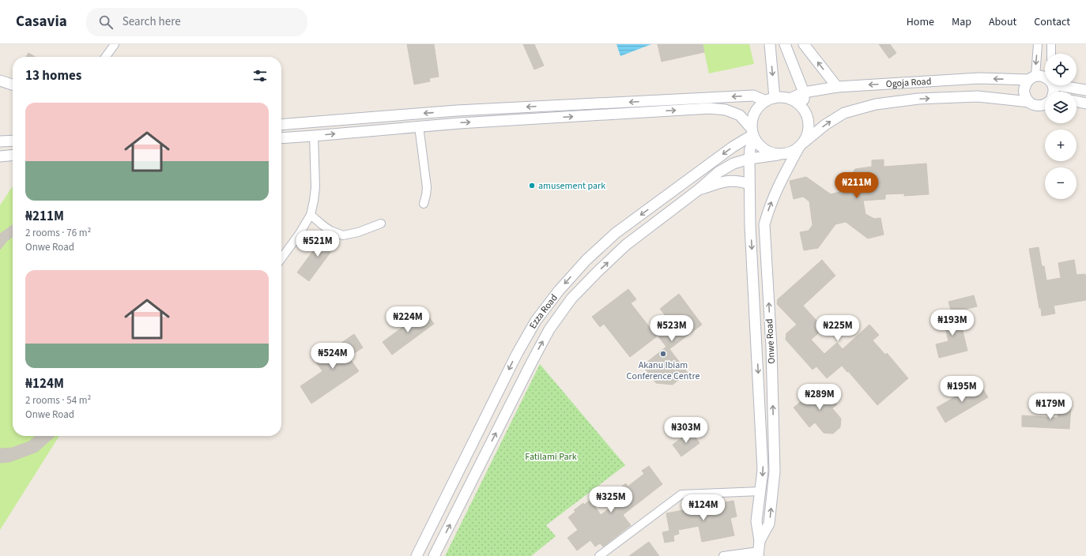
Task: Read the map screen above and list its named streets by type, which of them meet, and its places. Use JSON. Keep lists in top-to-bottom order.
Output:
{
  "streets": {
    "main road": ["Ogoja Road", "Ezza Road", "Onwe Road"]
  },
  "crossings": [
    ["Ogoja Road", "Ezza Road"],
    ["Ogoja Road", "Onwe Road"],
    ["Ezza Road", "Onwe Road"]
  ],
  "parks": ["Fatilami Park"],
  "places": ["amusement park", "Akanu Ibiam Conference Centre"],
  "page": {
    "header": "Casavia",
    "search": "Search here",
    "nav": [
      "Home",
      "Map",
      "About",
      "Contact"
    ],
    "map_buttons": ["+", "−"],
    "heading": "13 homes",
    "list": [
      {
        "name": "₦211M",
        "note": "2 rooms · 76 m² · Onwe Road"
      },
      {
        "name": "₦124M",
        "note": "2 rooms · 54 m² · Onwe Road"
      }
    ],
    "price": [
      "₦211M",
      "₦521M",
      "₦224M",
      "₦193M",
      "₦523M",
      "₦225M",
      "₦524M",
      "₦195M",
      "₦289M",
      "₦179M",
      "₦303M",
      "₦325M",
      "₦124M"
    ]
  }
}
